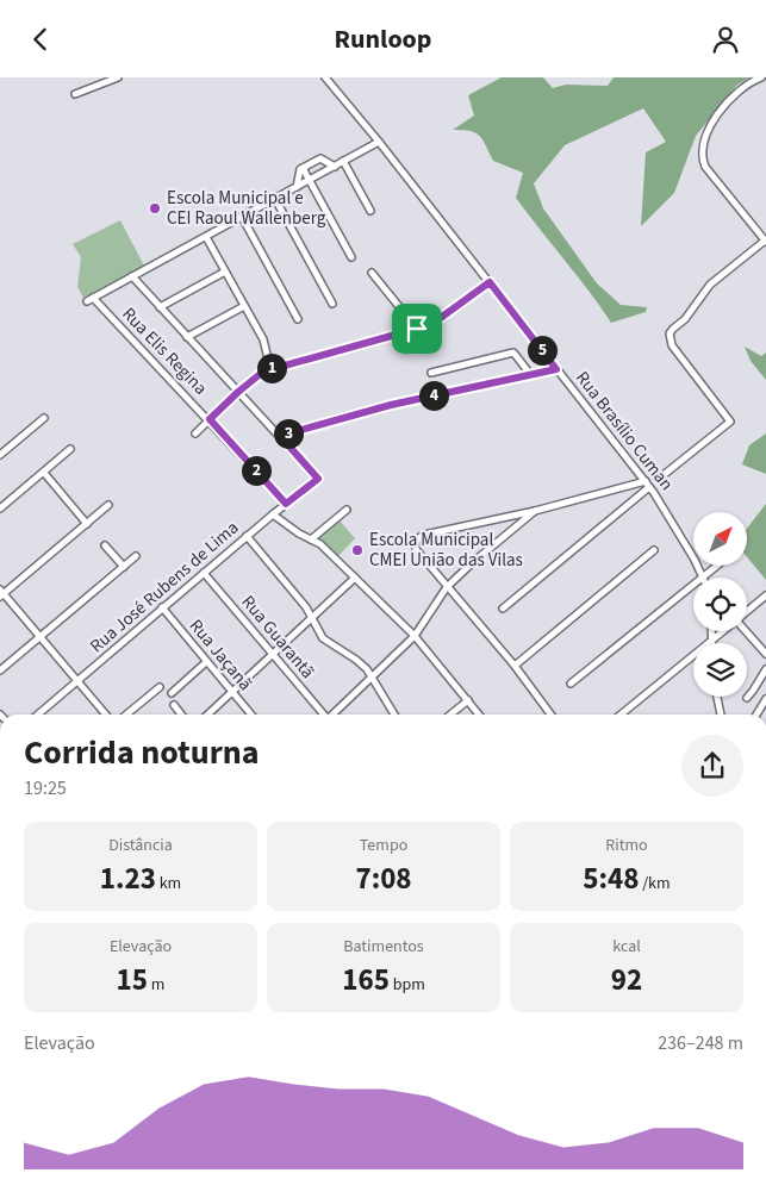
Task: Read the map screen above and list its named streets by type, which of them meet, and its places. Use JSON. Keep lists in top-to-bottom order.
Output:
{
  "streets": {
    "street": [
      "Rua Elis Regina",
      "Rua Brasílio Cuman",
      "Rua José Rubens de Lima",
      "Rua Guarantã",
      "Rua Jaçanã"
    ]
  },
  "crossings": [
    ["Rua Elis Regina", "Rua José Rubens de Lima"],
    ["Rua José Rubens de Lima", "Rua Guarantã"],
    ["Rua José Rubens de Lima", "Rua Jaçanã"]
  ],
  "places": ["Escola Municipal e CEI Raoul Wallenberg", "Escola Municipal CMEI União das Vilas"],
  "north": "top right",
  "page": {
    "header": "Runloop",
    "pins": [
      "5",
      "1",
      "4",
      "3",
      "2"
    ],
    "heading": ["Corrida noturna", "19:25"],
    "stats": [
      ["Distância", "1.23 km"],
      ["Tempo", "7:08"],
      ["Ritmo", "5:48 /km"],
      ["Elevação", "15 m"],
      ["Batimentos", "165 bpm"],
      ["kcal", "92"]
    ],
    "chart": ["Elevação", "236–248 m"]
  }
}
